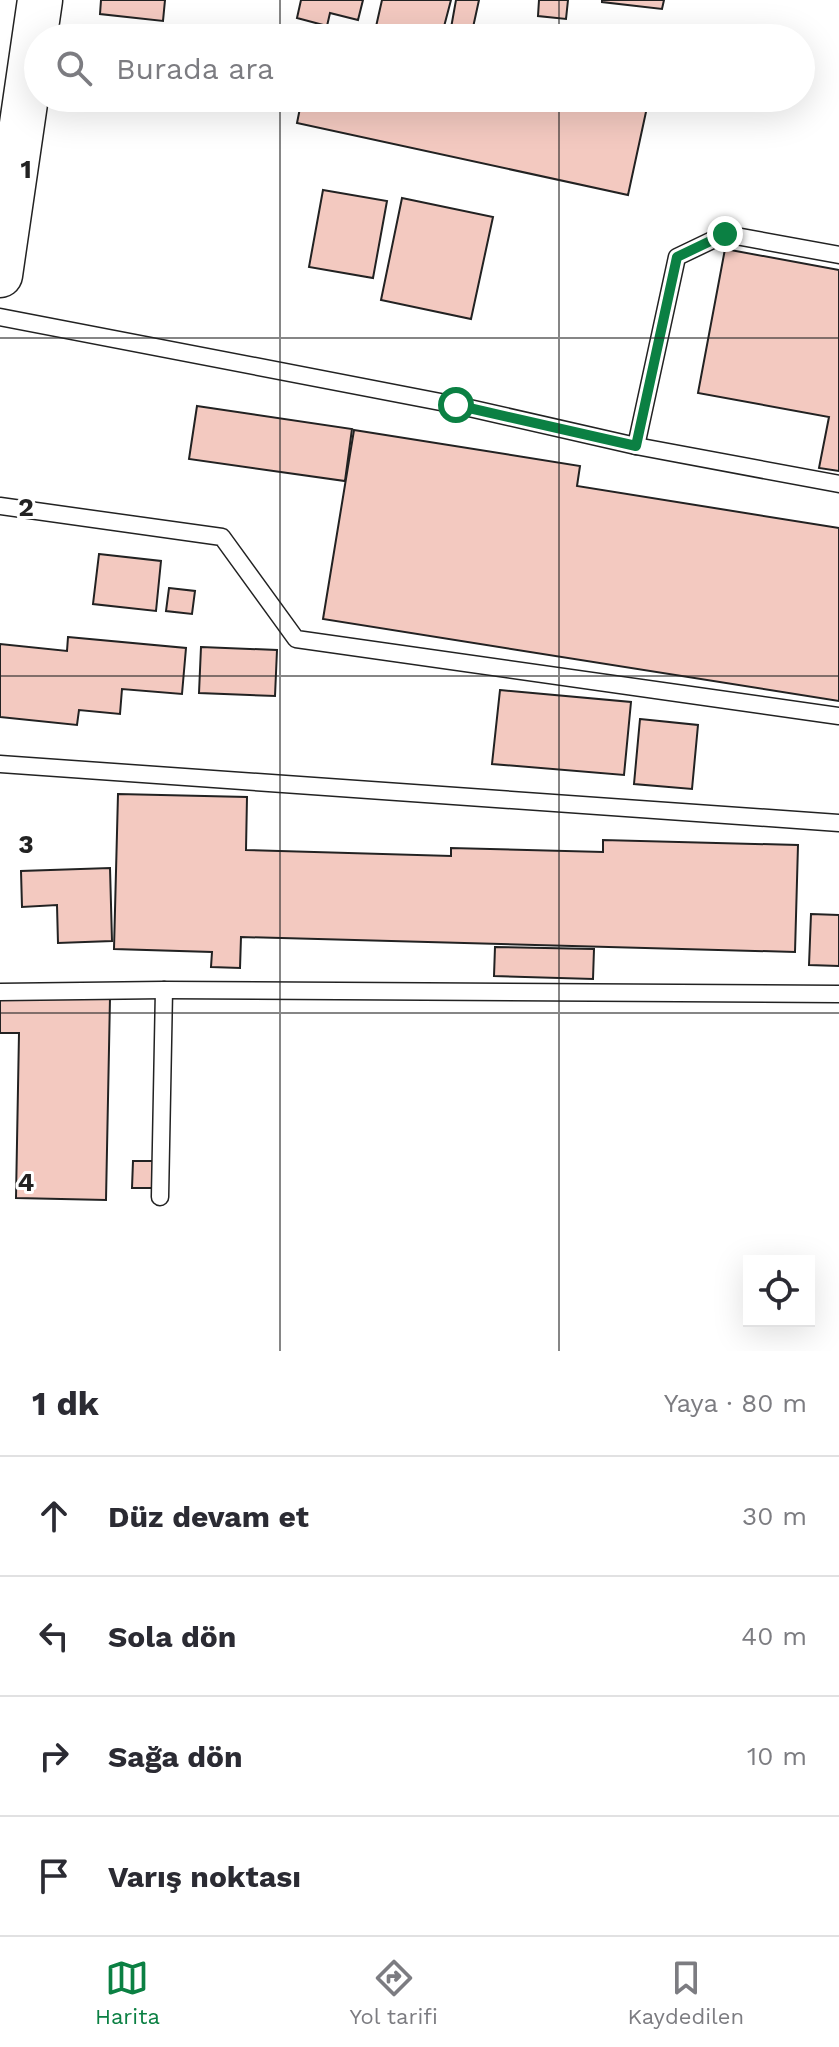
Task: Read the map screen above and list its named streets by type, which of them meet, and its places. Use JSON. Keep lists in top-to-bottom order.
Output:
{
  "page": {
    "search": "Burada ara",
    "heading": ["1 dk", "Yaya · 80 m"],
    "list": [
      ["Düz devam et", "30 m"],
      ["Sola dön", "40 m"],
      ["Sağa dön", "10 m"],
      "Varış noktası"
    ],
    "nav": ["Harita", "Yol tarifi", "Kaydedilen"]
  },
  "grid": {
    "rows": [
      "1",
      "2",
      "3",
      "4"
    ]
  }
}
